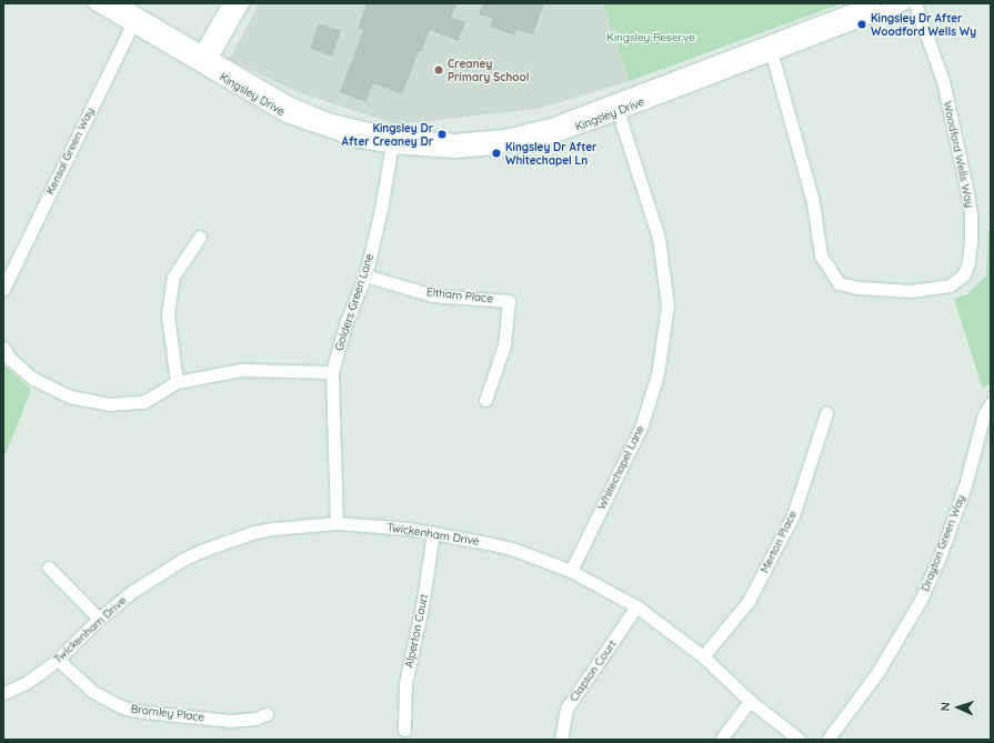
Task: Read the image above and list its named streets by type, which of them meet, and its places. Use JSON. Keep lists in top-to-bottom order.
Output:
{
  "streets": {
    "main road": ["Kingsley Drive"],
    "street": [
      "Kensal Green Way",
      "Woodford Wells Way",
      "Eltham Place",
      "Golders Green Lane",
      "Whitechapel Lane",
      "Twickenham Drive",
      "Merton Place",
      "Drayton Green Way",
      "Alperton Court",
      "Clapton Court",
      "Bromley Place"
    ]
  },
  "crossings": [
    ["Kingsley Drive", "Kensal Green Way"],
    ["Kingsley Drive", "Woodford Wells Way"],
    ["Kingsley Drive", "Golders Green Lane"],
    ["Kingsley Drive", "Whitechapel Lane"],
    ["Eltham Place", "Golders Green Lane"],
    ["Golders Green Lane", "Twickenham Drive"],
    ["Whitechapel Lane", "Twickenham Drive"],
    ["Twickenham Drive", "Merton Place"],
    ["Twickenham Drive", "Alperton Court"],
    ["Twickenham Drive", "Clapton Court"],
    ["Twickenham Drive", "Bromley Place"]
  ],
  "parks": ["Kingsley Reserve"],
  "places": [
    "Kingsley Dr After Woodford Wells Wy",
    "Creaney Primary School",
    "Kingsley Dr After Creaney Dr",
    "Kingsley Dr After Whitechapel Ln"
  ],
  "north": "left"
}
